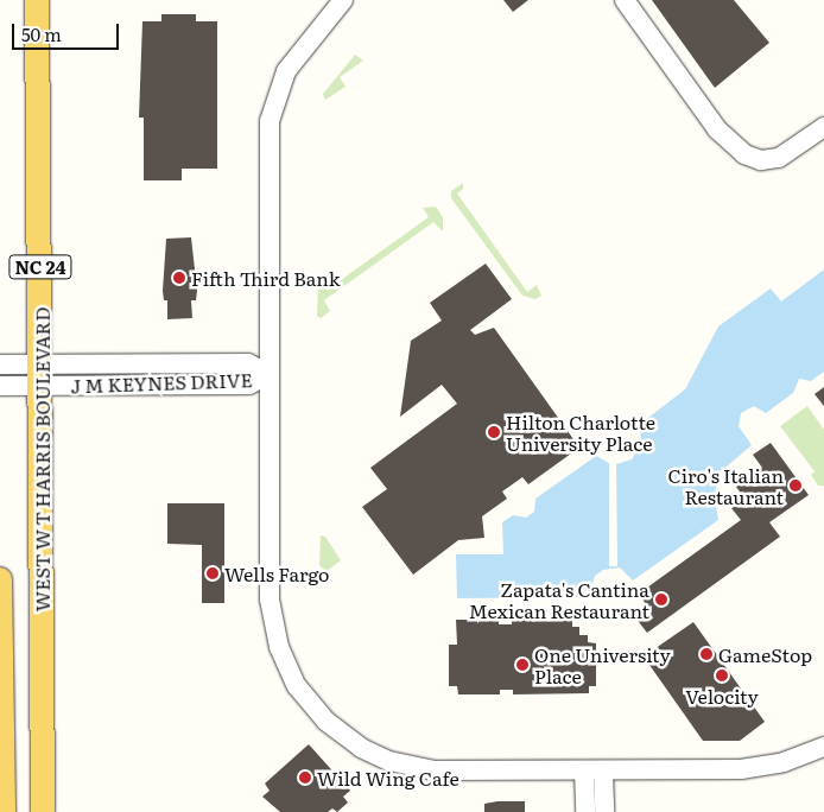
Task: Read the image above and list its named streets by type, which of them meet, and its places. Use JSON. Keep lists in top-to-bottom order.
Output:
{
  "streets": {
    "main road": ["NC 24", "WEST W T HARRIS BOULEVARD"],
    "street": ["J M KEYNES DRIVE"]
  },
  "crossings": [
    ["J M KEYNES DRIVE", "WEST W T HARRIS BOULEVARD"]
  ],
  "places": [
    "Fifth Third Bank",
    "Hilton Charlotte University Place",
    "Ciro's Italian Restaurant",
    "Wells Fargo",
    "Zapata's Cantina Mexican Restaurant",
    "GameStop",
    "One University Place",
    "Velocity",
    "Wild Wing Cafe"
  ],
  "scale_bar": "50 m"
}
